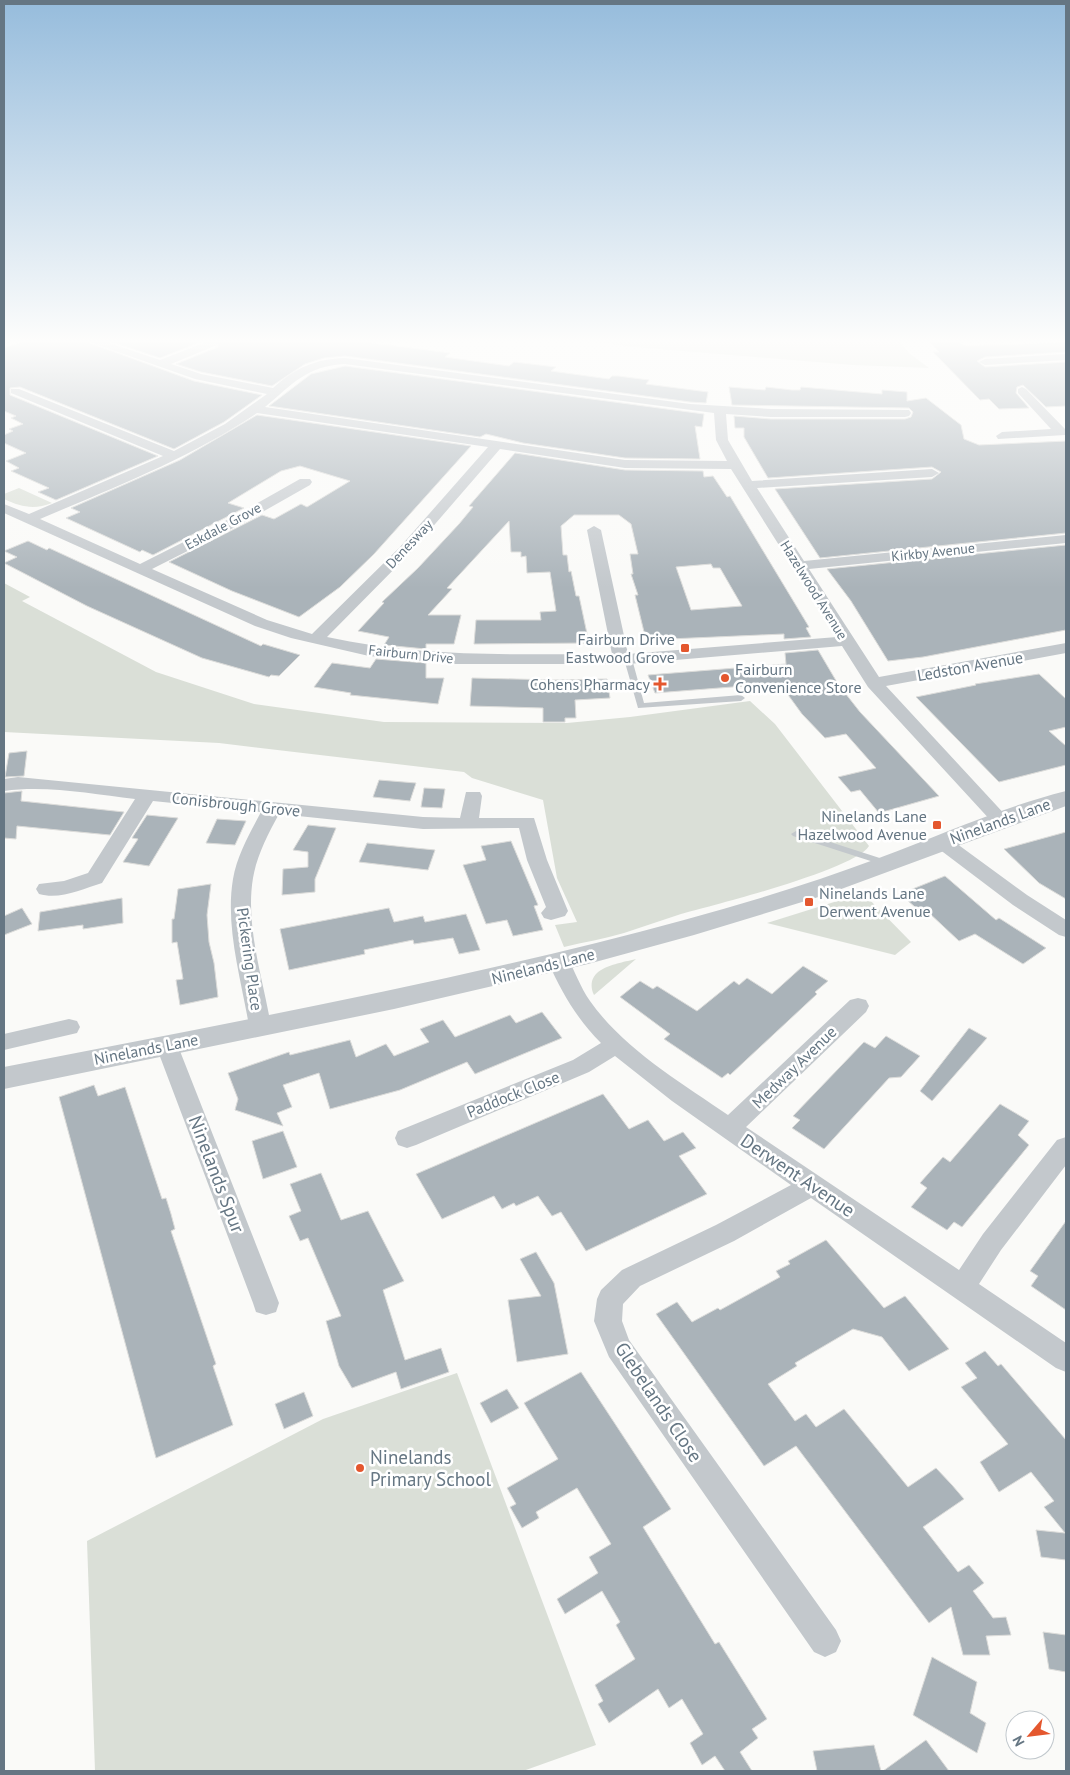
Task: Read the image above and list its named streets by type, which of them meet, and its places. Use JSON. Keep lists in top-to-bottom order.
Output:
{
  "streets": {
    "street": [
      "Eskdale Grove",
      "Denesway",
      "Kirkby Avenue",
      "Hazelwood Avenue",
      "Fairburn Drive",
      "Ledston Avenue",
      "Conisbrough Grove",
      "Ninelands Lane",
      "Pickering Place",
      "Medway Avenue",
      "Paddock Close",
      "Ninelands Spur",
      "Derwent Avenue",
      "Glebelands Close"
    ]
  },
  "crossings": [
    ["Eskdale Grove", "Fairburn Drive"],
    ["Denesway", "Fairburn Drive"],
    ["Kirkby Avenue", "Hazelwood Avenue"],
    ["Hazelwood Avenue", "Fairburn Drive"],
    ["Hazelwood Avenue", "Ledston Avenue"],
    ["Hazelwood Avenue", "Ninelands Lane"],
    ["Conisbrough Grove", "Pickering Place"],
    ["Ninelands Lane", "Pickering Place"],
    ["Ninelands Lane", "Ninelands Spur"],
    ["Ninelands Lane", "Derwent Avenue"],
    ["Medway Avenue", "Derwent Avenue"],
    ["Paddock Close", "Derwent Avenue"],
    ["Derwent Avenue", "Glebelands Close"]
  ],
  "places": {
    "transit": ["Fairburn Drive Eastwood Grove", "Ninelands Lane Hazelwood Avenue", "Ninelands Lane Derwent Avenue"],
    "other": ["Fairburn Convenience Store", "Ninelands Primary School"],
    "health": ["Cohens Pharmacy"]
  },
  "north": "bottom left"
}
